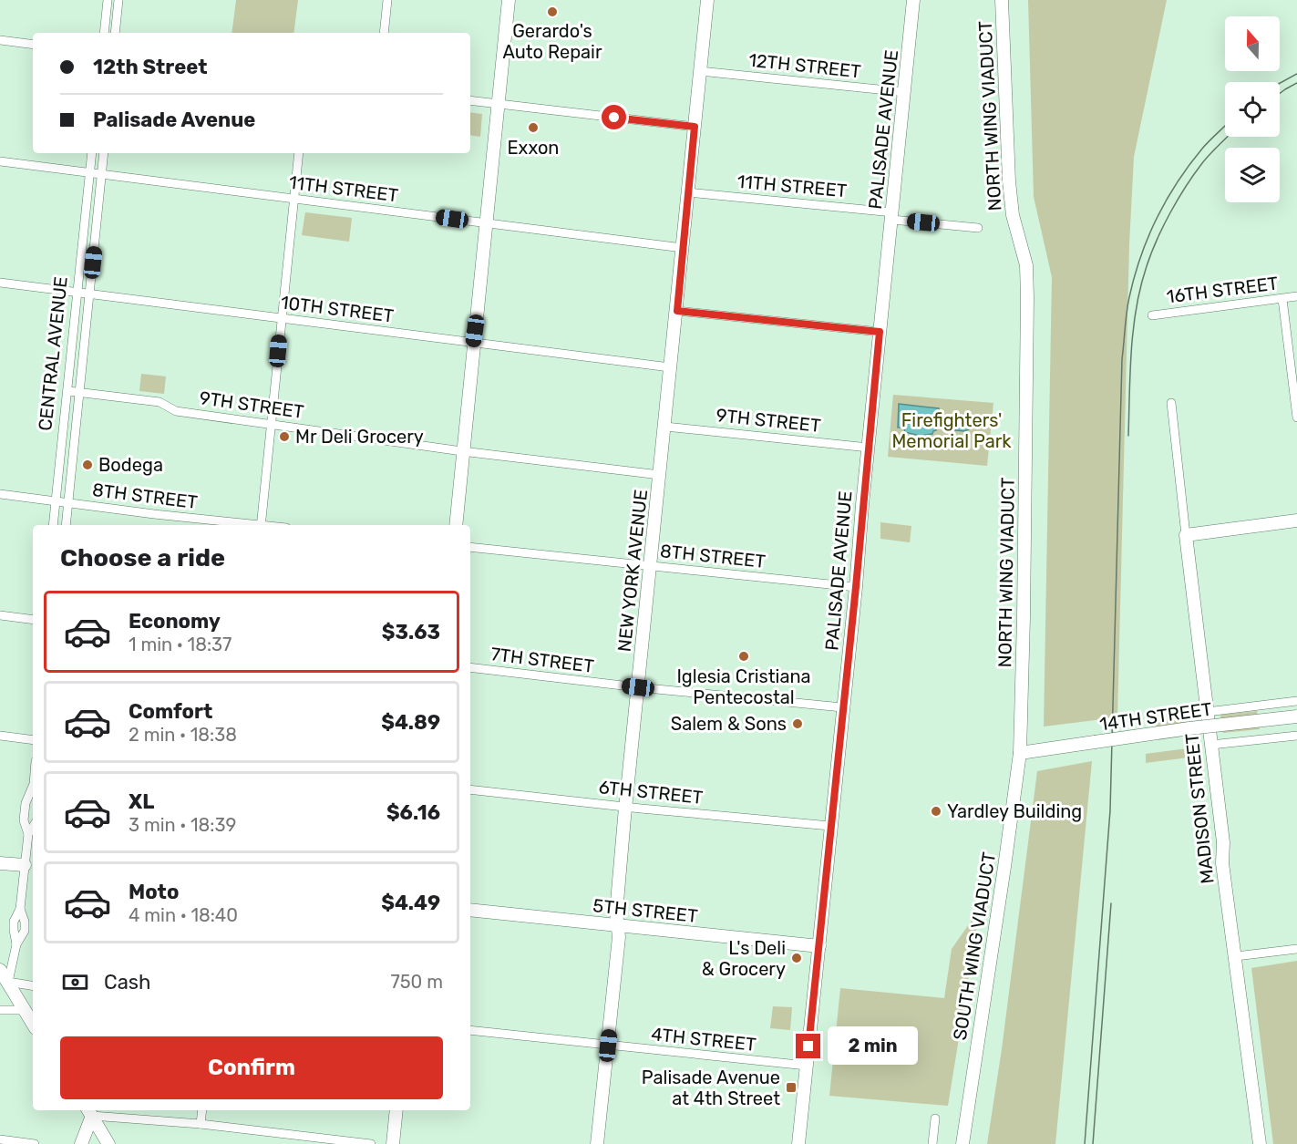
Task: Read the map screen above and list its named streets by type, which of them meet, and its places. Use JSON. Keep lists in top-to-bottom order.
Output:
{
  "streets": {
    "street": [
      "12TH STREET",
      "NORTH WING VIADUCT",
      "PALISADE AVENUE",
      "11TH STREET",
      "16TH STREET",
      "10TH STREET",
      "CENTRAL AVENUE",
      "9TH STREET",
      "8TH STREET",
      "NEW YORK AVENUE",
      "7TH STREET",
      "14TH STREET",
      "6TH STREET",
      "MADISON STREET",
      "5TH STREET",
      "SOUTH WING VIADUCT",
      "4TH STREET"
    ]
  },
  "crossings": [
    ["12TH STREET", "PALISADE AVENUE"],
    ["12TH STREET", "NEW YORK AVENUE"],
    ["NORTH WING VIADUCT", "14TH STREET"],
    ["NORTH WING VIADUCT", "SOUTH WING VIADUCT"],
    ["PALISADE AVENUE", "11TH STREET"],
    ["PALISADE AVENUE", "9TH STREET"],
    ["PALISADE AVENUE", "8TH STREET"],
    ["PALISADE AVENUE", "7TH STREET"],
    ["PALISADE AVENUE", "6TH STREET"],
    ["PALISADE AVENUE", "5TH STREET"],
    ["PALISADE AVENUE", "4TH STREET"],
    ["11TH STREET", "CENTRAL AVENUE"],
    ["11TH STREET", "NEW YORK AVENUE"],
    ["10TH STREET", "CENTRAL AVENUE"],
    ["10TH STREET", "NEW YORK AVENUE"],
    ["CENTRAL AVENUE", "9TH STREET"],
    ["CENTRAL AVENUE", "8TH STREET"],
    ["9TH STREET", "NEW YORK AVENUE"],
    ["8TH STREET", "NEW YORK AVENUE"],
    ["NEW YORK AVENUE", "7TH STREET"],
    ["NEW YORK AVENUE", "6TH STREET"],
    ["NEW YORK AVENUE", "5TH STREET"],
    ["NEW YORK AVENUE", "4TH STREET"],
    ["14TH STREET", "MADISON STREET"],
    ["14TH STREET", "SOUTH WING VIADUCT"]
  ],
  "parks": ["Firefighters' Memorial Park"],
  "places": {
    "other": [
      "Gerardo's Auto Repair",
      "Exxon",
      "Mr Deli Grocery",
      "Bodega",
      "Iglesia Cristiana Pentecostal",
      "Salem & Sons",
      "Yardley Building",
      "L's Deli & Grocery"
    ],
    "transit": ["Palisade Avenue at 4th Street"]
  },
  "north": "top",
  "page": {
    "banner": ["12th Street", "Palisade Avenue"],
    "heading": "Choose a ride",
    "list": [
      {
        "name": "Economy",
        "note": "1 min · 18:37",
        "value": "$3.63"
      },
      {
        "name": "Comfort",
        "note": "2 min · 18:38",
        "value": "$4.89"
      },
      {
        "name": "XL",
        "note": "3 min · 18:39",
        "value": "$6.16"
      },
      {
        "name": "Moto",
        "note": "4 min · 18:40",
        "value": "$4.49"
      }
    ],
    "pay": ["Cash", "750 m"],
    "buttons": "Confirm",
    "bubble": "2 min"
  }
}
